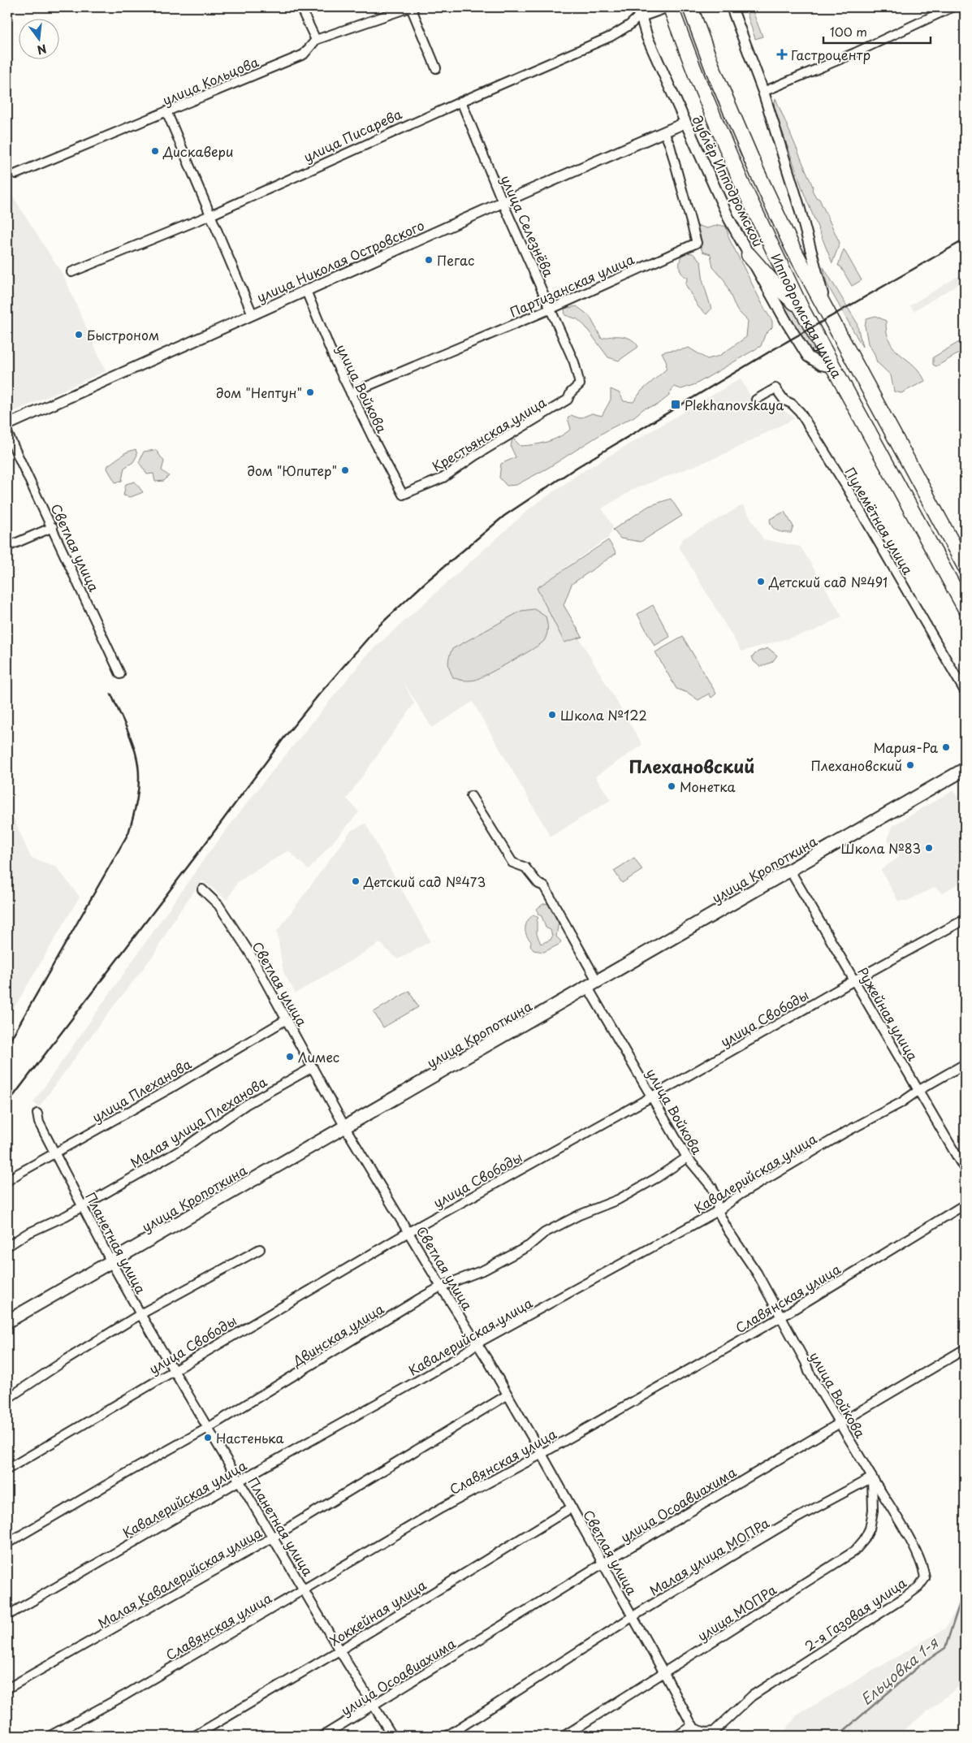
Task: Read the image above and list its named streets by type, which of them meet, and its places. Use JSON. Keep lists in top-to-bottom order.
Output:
{
  "streets": {
    "highway": ["Ипподромская улица"],
    "main road": ["улица Писарева", "улица Кропоткина"],
    "street": [
      "улица Кольцова",
      "дублёр Ипподромской",
      "улица Селезнёва",
      "улица Николая Островского",
      "Партизанская улица",
      "улица Войкова",
      "Крестьянская улица",
      "Пулемётная улица",
      "Светлая улица",
      "Ружейная улица",
      "улица Свободы",
      "улица Плеханова",
      "Малая улица Плеханова",
      "Кавалерийская улица",
      "Планетная улица",
      "Славянская улица",
      "Двинская улица",
      "улица Осоавиахима",
      "Малая улица МОПРа",
      "Малая Кавалерийская улица",
      "Хоккейная улица",
      "улица МОПРа",
      "2-я Газовая улица"
    ]
  },
  "crossings": [
    ["улица Писарева", "дублёр Ипподромской"],
    ["улица Писарева", "улица Селезнёва"],
    ["улица Писарева", "Ипподромская улица"],
    ["дублёр Ипподромской", "улица Николая Островского"],
    ["дублёр Ипподромской", "Ипподромская улица"],
    ["улица Селезнёва", "улица Николая Островского"],
    ["улица Селезнёва", "Партизанская улица"],
    ["улица Селезнёва", "Крестьянская улица"],
    ["улица Николая Островского", "Партизанская улица"],
    ["улица Николая Островского", "улица Войкова"],
    ["Партизанская улица", "улица Войкова"],
    ["улица Войкова", "Крестьянская улица"],
    ["улица Войкова", "улица Кропоткина"],
    ["улица Войкова", "улица Свободы"],
    ["улица Войкова", "Кавалерийская улица"],
    ["улица Войкова", "Славянская улица"],
    ["улица Войкова", "Двинская улица"],
    ["улица Войкова", "улица Осоавиахима"],
    ["улица Войкова", "Малая улица МОПРа"],
    ["улица Войкова", "улица МОПРа"],
    ["улица Войкова", "2-я Газовая улица"],
    ["Светлая улица", "улица Кропоткина"],
    ["Светлая улица", "улица Свободы"],
    ["Светлая улица", "улица Плеханова"],
    ["Светлая улица", "Малая улица Плеханова"],
    ["Светлая улица", "Кавалерийская улица"],
    ["Светлая улица", "Славянская улица"],
    ["Светлая улица", "Двинская улица"],
    ["Светлая улица", "улица Осоавиахима"],
    ["Светлая улица", "Малая улица МОПРа"],
    ["Светлая улица", "Малая Кавалерийская улица"],
    ["Светлая улица", "Хоккейная улица"],
    ["Светлая улица", "улица МОПРа"],
    ["Светлая улица", "2-я Газовая улица"],
    ["улица Кропоткина", "Ружейная улица"],
    ["улица Кропоткина", "Планетная улица"],
    ["Ружейная улица", "улица Свободы"],
    ["Ружейная улица", "Кавалерийская улица"],
    ["улица Свободы", "Планетная улица"],
    ["улица Плеханова", "Планетная улица"],
    ["Малая улица Плеханова", "Планетная улица"],
    ["Кавалерийская улица", "Планетная улица"],
    ["Планетная улица", "Славянская улица"],
    ["Планетная улица", "Двинская улица"],
    ["Планетная улица", "улица Осоавиахима"],
    ["Планетная улица", "Малая Кавалерийская улица"],
    ["Планетная улица", "Хоккейная улица"],
    ["Малая улица МОПРа", "улица МОПРа"],
    ["Малая улица МОПРа", "2-я Газовая улица"],
    ["улица МОПРа", "2-я Газовая улица"]
  ],
  "districts": ["Плехановский"],
  "water": ["Ельцовка 1-я"],
  "places": {
    "health": ["Гастроцентр"],
    "other": [
      "Дискавери",
      "Пегас",
      "Быстроном",
      "дом \"Нептун\"",
      "дом \"Юпитер\"",
      "Детский сад №491",
      "Школа №122",
      "Мария-Ра",
      "Плехановский",
      "Монетка",
      "Школа №83",
      "Детский сад №473",
      "Лимес",
      "Настенька"
    ],
    "transit": ["Plekhanovskaya"]
  },
  "scale_bar": "100 m",
  "north": "bottom"
}
